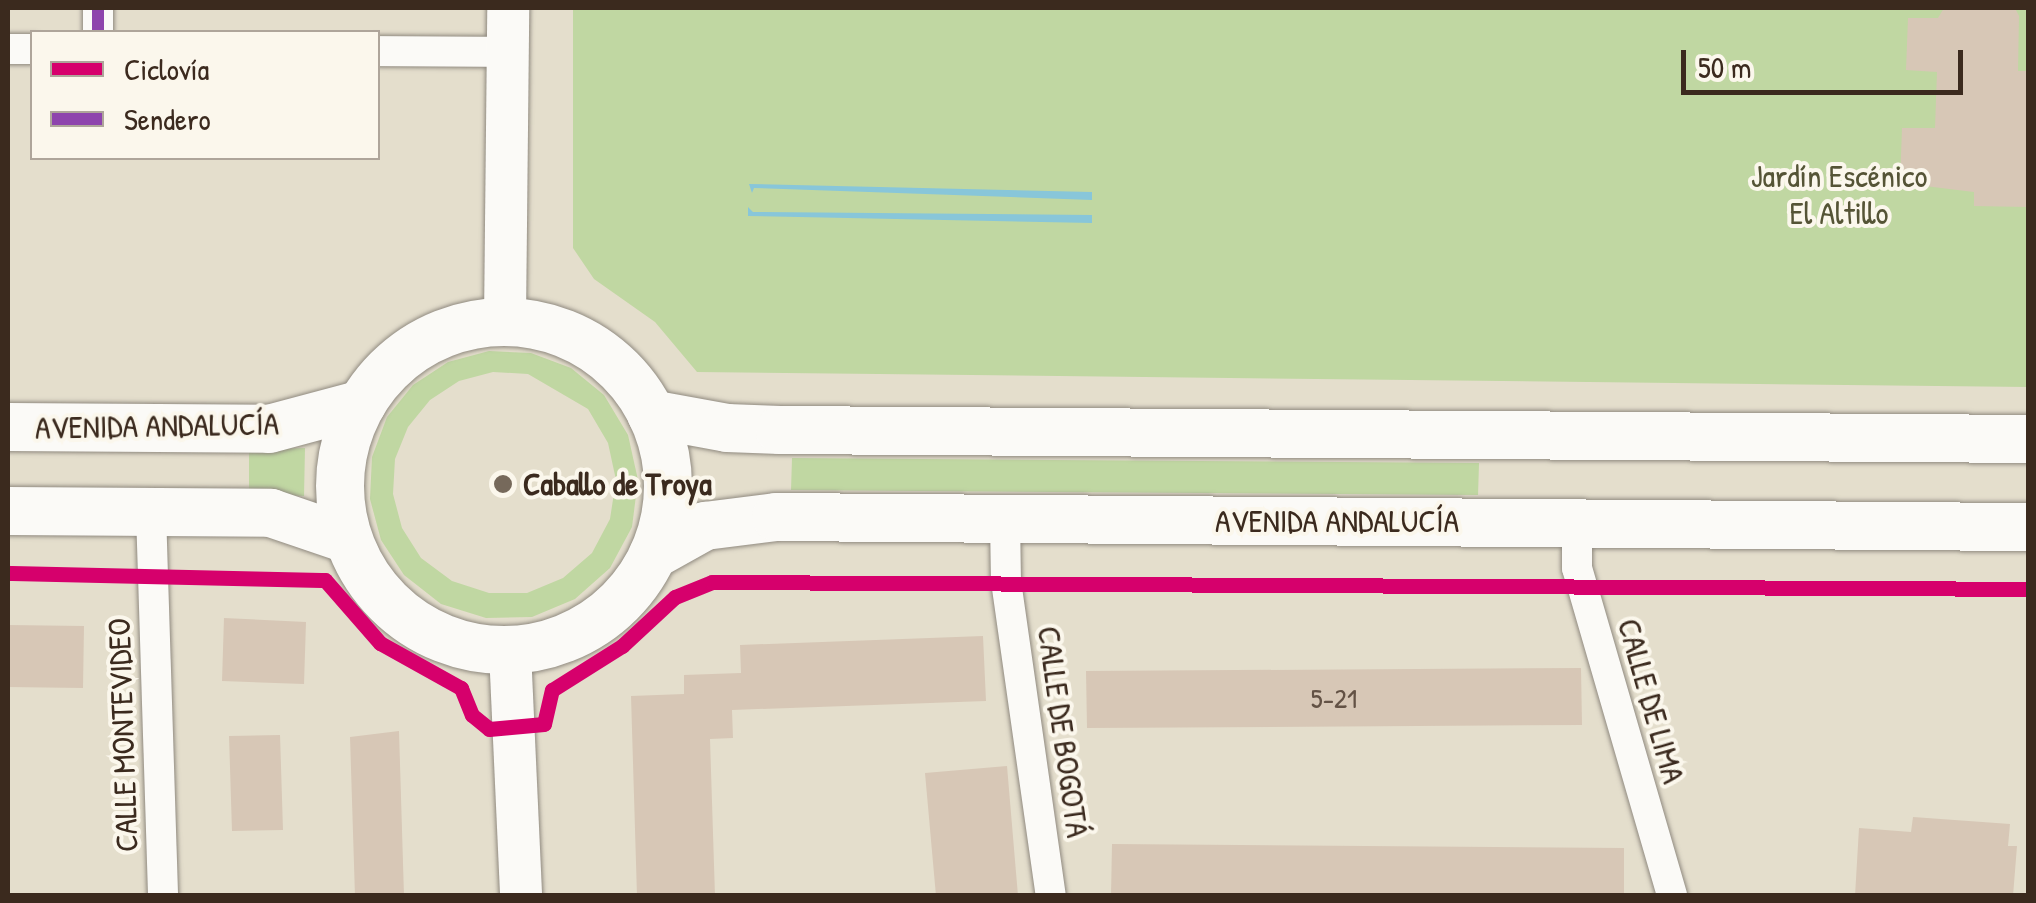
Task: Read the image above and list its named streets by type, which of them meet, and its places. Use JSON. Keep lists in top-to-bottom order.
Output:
{
  "streets": {
    "main road": ["AVENIDA ANDALUCÍA"],
    "street": ["CALLE DE LIMA", "CALLE DE BOGOTÁ", "CALLE MONTEVIDEO"]
  },
  "crossings": [
    ["AVENIDA ANDALUCÍA", "CALLE DE LIMA"],
    ["AVENIDA ANDALUCÍA", "CALLE DE BOGOTÁ"]
  ],
  "parks": ["Jardín Escénico El Altillo"],
  "places": ["Caballo de Troya"],
  "house_numbers": ["5-21"],
  "legend": ["Ciclovía", "Sendero"],
  "scale_bar": "50 m"
}
